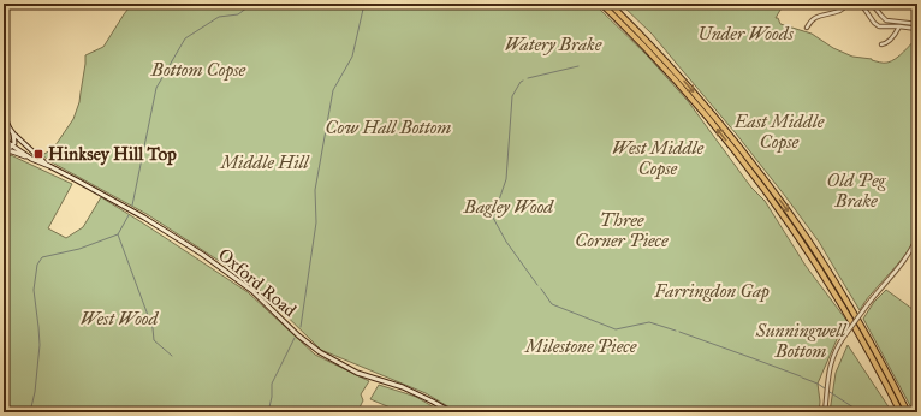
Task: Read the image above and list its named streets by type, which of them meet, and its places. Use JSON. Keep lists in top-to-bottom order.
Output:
{
  "streets": {
    "street": ["Oxford Road"]
  },
  "parks": [
    "Under Woods",
    "Watery Brake",
    "Bottom Copse",
    "East Middle Copse",
    "Cow Hall Bottom",
    "West Middle Copse",
    "Middle Hill",
    "Old Peg Brake",
    "Bagley Wood",
    "Three Corner Piece",
    "Farringdon Gap",
    "West Wood",
    "Sunningwell Bottom",
    "Milestone Piece"
  ],
  "places": {
    "transit": ["Hinksey Hill Top"]
  }
}
